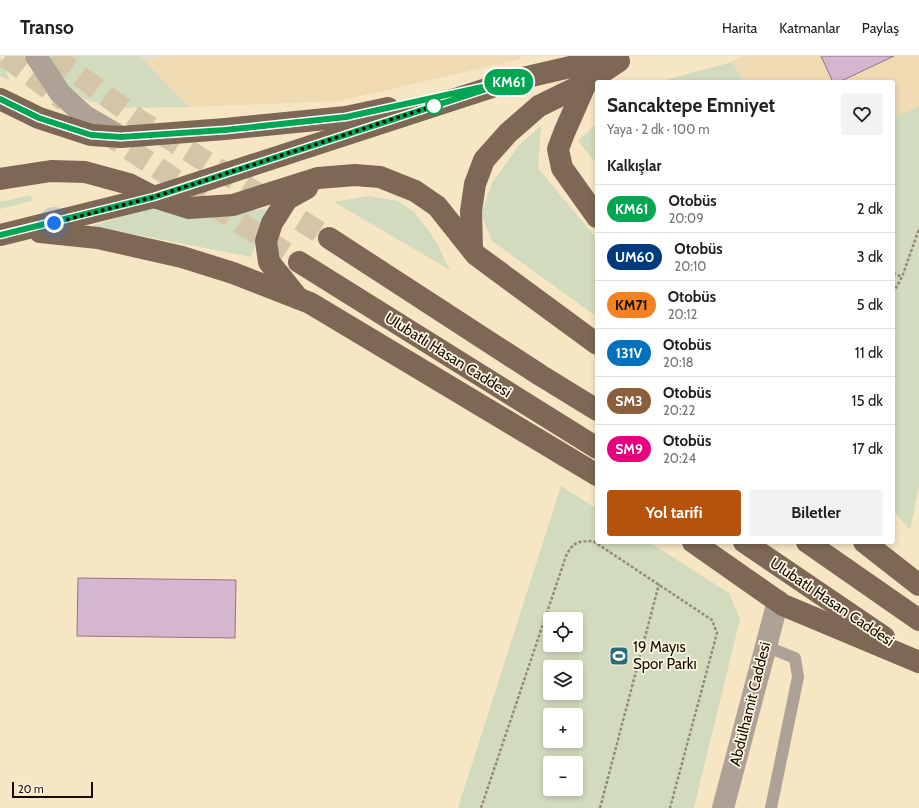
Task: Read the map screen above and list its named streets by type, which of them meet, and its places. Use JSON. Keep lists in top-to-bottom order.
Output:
{
  "streets": {
    "main road": ["Ulubatlı Hasan Caddesi"],
    "street": ["Abdülhamit Caddesi"]
  },
  "places": {
    "sports": ["19 Mayıs Spor Parkı"]
  },
  "lines": ["bus line KM61"],
  "scale_bar": "20 m",
  "page": {
    "header": "Transo",
    "nav": ["Harita", "Katmanlar", "Paylaş"],
    "on_map": "KM61",
    "heading": [
      ["Sancaktepe Emniyet", "Yaya · 2 dk · 100 m"],
      "Kalkışlar"
    ],
    "list": [
      {
        "mark": "KM61",
        "name": "Otobüs",
        "note": "20:09",
        "value": "2 dk"
      },
      {
        "mark": "UM60",
        "name": "Otobüs",
        "note": "20:10",
        "value": "3 dk"
      },
      {
        "mark": "KM71",
        "name": "Otobüs",
        "note": "20:12",
        "value": "5 dk"
      },
      {
        "mark": "131V",
        "name": "Otobüs",
        "note": "20:18",
        "value": "11 dk"
      },
      {
        "mark": "SM3",
        "name": "Otobüs",
        "note": "20:22",
        "value": "15 dk"
      },
      {
        "mark": "SM9",
        "name": "Otobüs",
        "note": "20:24",
        "value": "17 dk"
      }
    ],
    "buttons": ["Yol tarifi", "Biletler"],
    "map_buttons": ["+", "−"],
    "scale": "20 m"
  }
}
